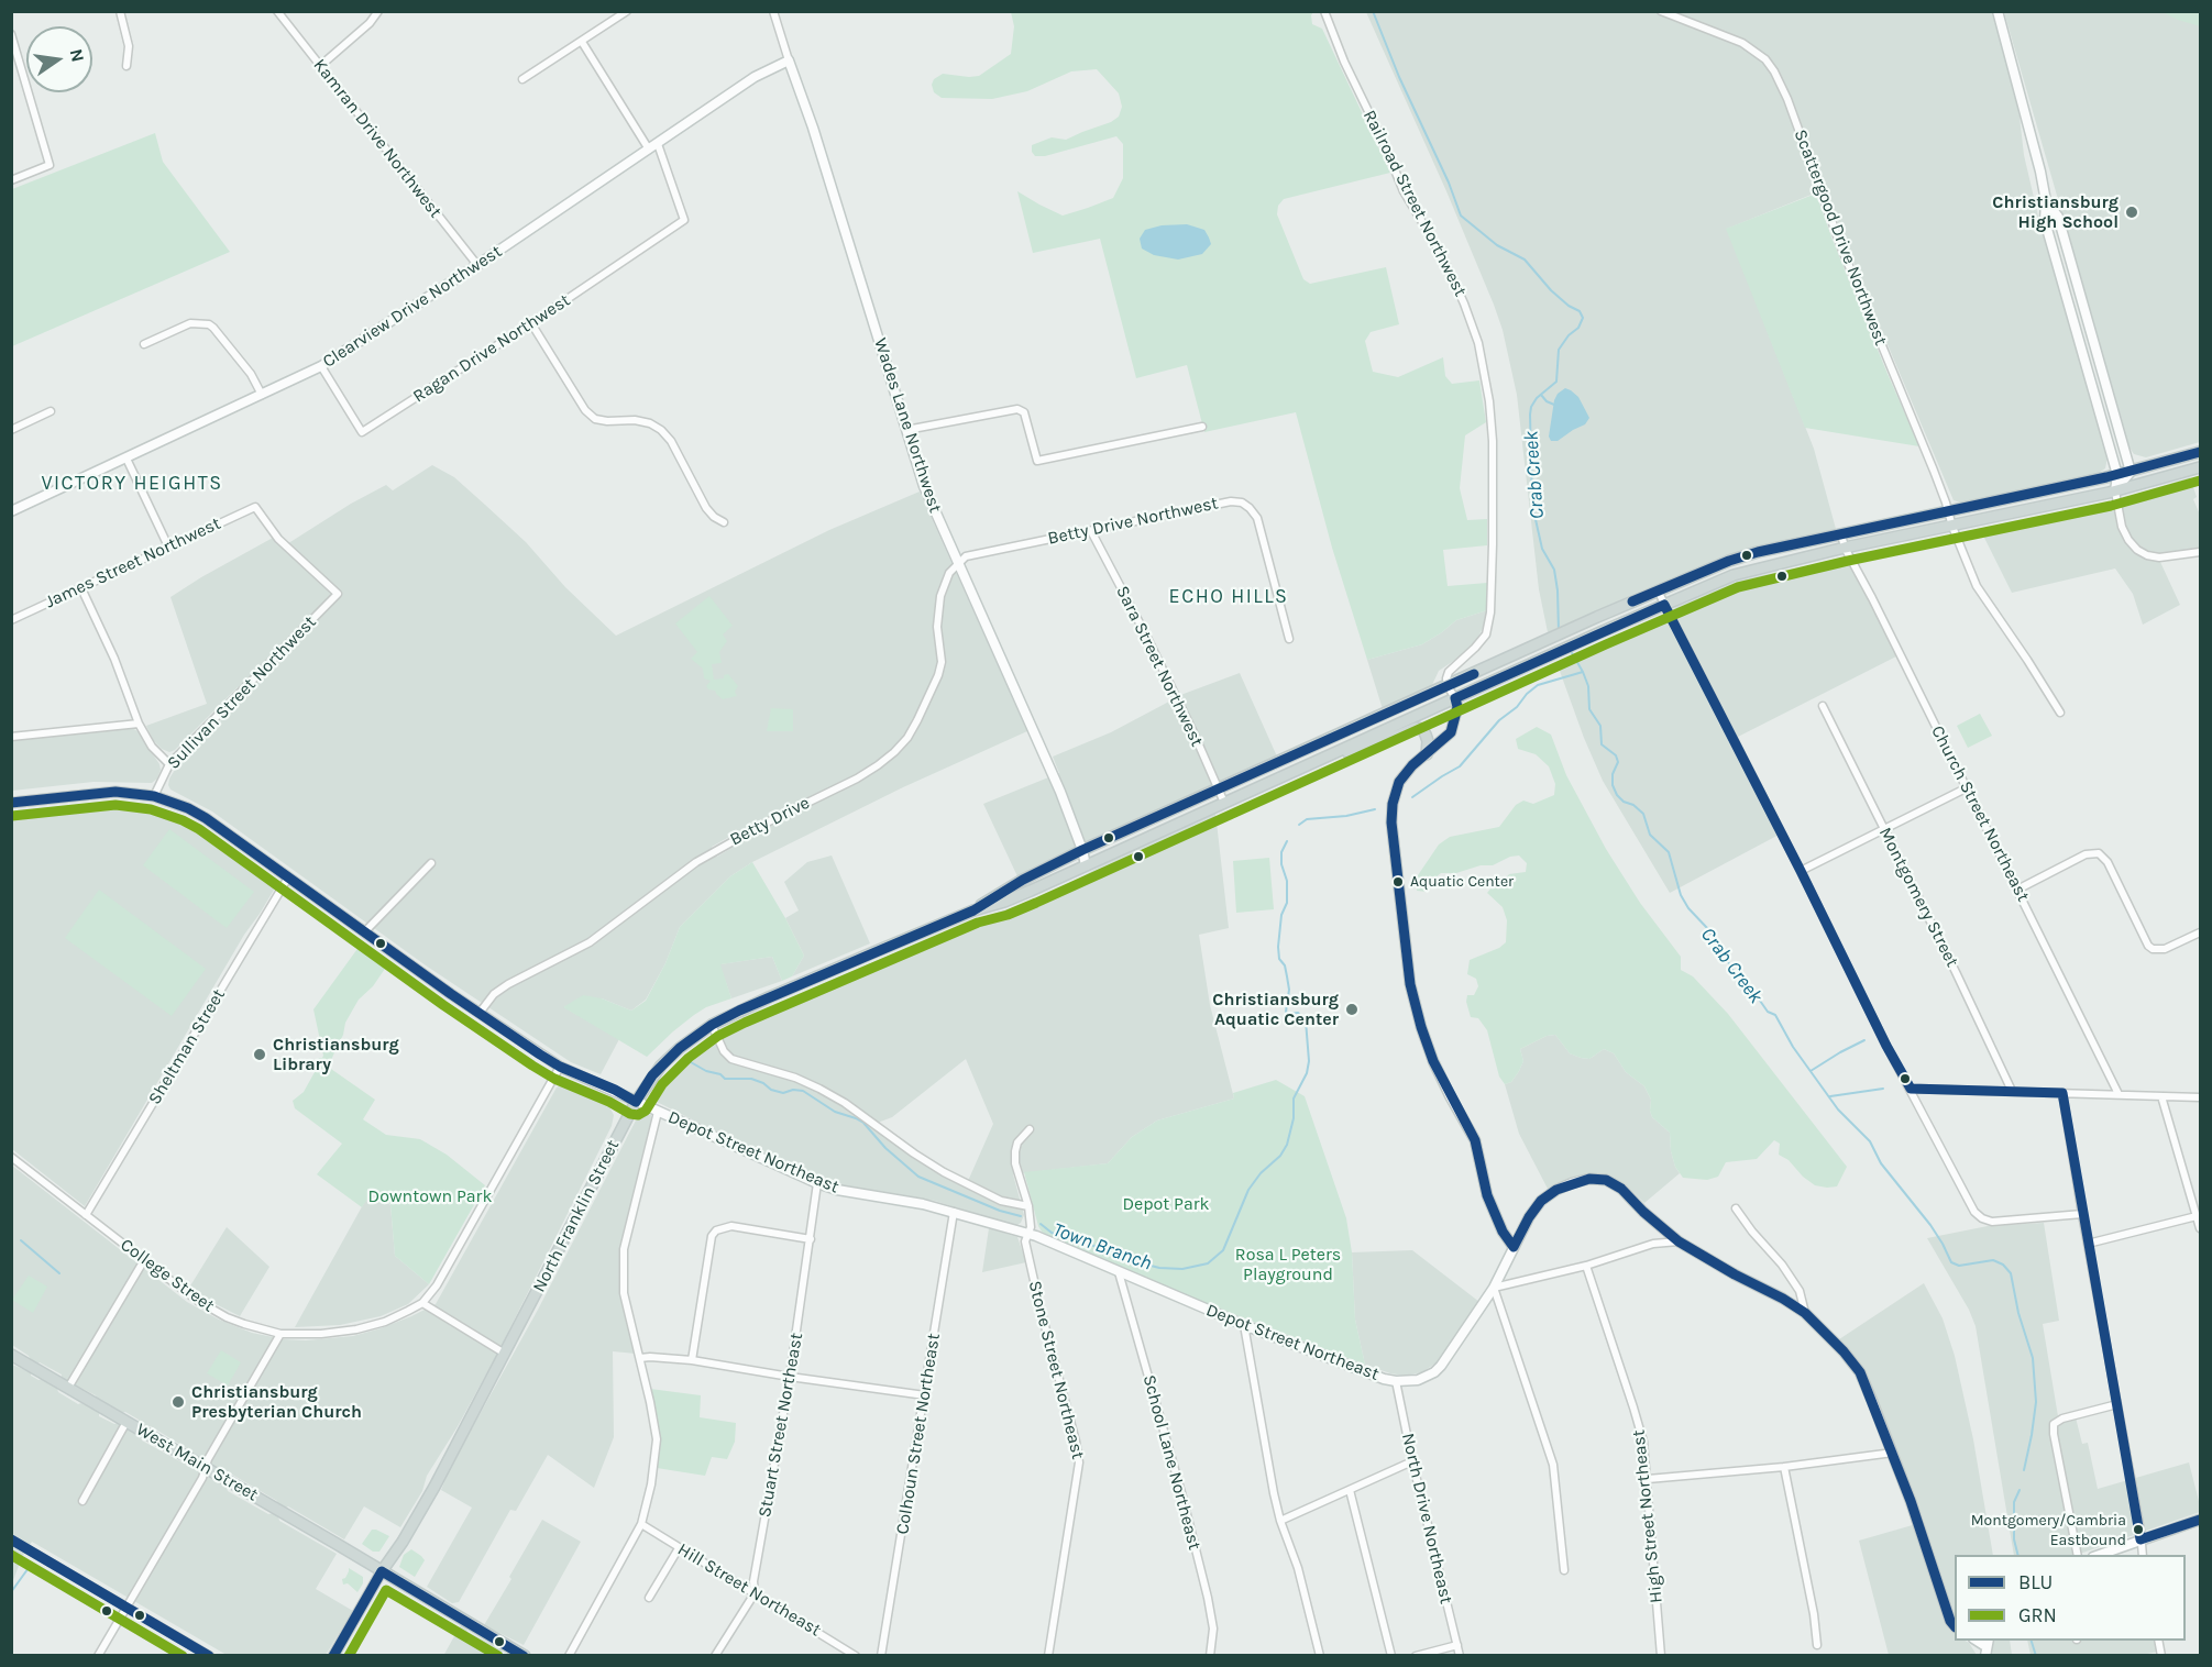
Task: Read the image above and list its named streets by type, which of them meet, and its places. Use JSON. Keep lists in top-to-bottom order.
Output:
{
  "streets": {
    "main road": ["North Franklin Street", "West Main Street"],
    "street": [
      "Kamran Drive Northwest",
      "Railroad Street Northwest",
      "Scattergood Drive Northwest",
      "Clearview Drive Northwest",
      "Ragan Drive Northwest",
      "Wades Lane Northwest",
      "Betty Drive Northwest",
      "James Street Northwest",
      "Sara Street Northwest",
      "Sullivan Street Northwest",
      "Church Street Northeast",
      "Betty Drive",
      "Montgomery Street",
      "Sheltman Street",
      "Depot Street Northeast",
      "College Street",
      "Stone Street Northeast",
      "Stuart Street Northeast",
      "Colhoun Street Northeast",
      "School Lane Northeast",
      "High Street Northeast",
      "North Drive Northeast",
      "Hill Street Northeast"
    ]
  },
  "crossings": [
    ["Kamran Drive Northwest", "Clearview Drive Northwest"],
    ["Railroad Street Northwest", "North Franklin Street"],
    ["Scattergood Drive Northwest", "North Franklin Street"],
    ["Clearview Drive Northwest", "Ragan Drive Northwest"],
    ["Clearview Drive Northwest", "Wades Lane Northwest"],
    ["Wades Lane Northwest", "Betty Drive Northwest"],
    ["Wades Lane Northwest", "Betty Drive"],
    ["Wades Lane Northwest", "North Franklin Street"],
    ["Betty Drive Northwest", "Sara Street Northwest"],
    ["Betty Drive Northwest", "Betty Drive"],
    ["James Street Northwest", "Sullivan Street Northwest"],
    ["Sara Street Northwest", "North Franklin Street"],
    ["Sullivan Street Northwest", "Depot Street Northeast"],
    ["Church Street Northeast", "North Franklin Street"],
    ["Betty Drive", "Depot Street Northeast"],
    ["Sheltman Street", "Depot Street Northeast"],
    ["Sheltman Street", "College Street"],
    ["Depot Street Northeast", "North Franklin Street"],
    ["Depot Street Northeast", "College Street"],
    ["Depot Street Northeast", "Stone Street Northeast"],
    ["Depot Street Northeast", "Stuart Street Northeast"],
    ["Depot Street Northeast", "Colhoun Street Northeast"],
    ["Depot Street Northeast", "School Lane Northeast"],
    ["Depot Street Northeast", "North Drive Northeast"],
    ["North Franklin Street", "West Main Street"],
    ["Stuart Street Northeast", "Hill Street Northeast"]
  ],
  "districts": ["VICTORY HEIGHTS", "ECHO HILLS"],
  "water": ["Crab Creek", "Town Branch"],
  "parks": ["Downtown Park", "Depot Park", "Rosa L Peters Playground"],
  "places": [
    "Christiansburg High School",
    "Aquatic Center",
    "Christiansburg Aquatic Center",
    "Christiansburg Library",
    "Christiansburg Presbyterian Church",
    "Montgomery/Cambria Eastbound"
  ],
  "lines": ["transit line BLU", "transit line GRN"],
  "legend": ["BLU", "GRN"],
  "north": "right"
}
